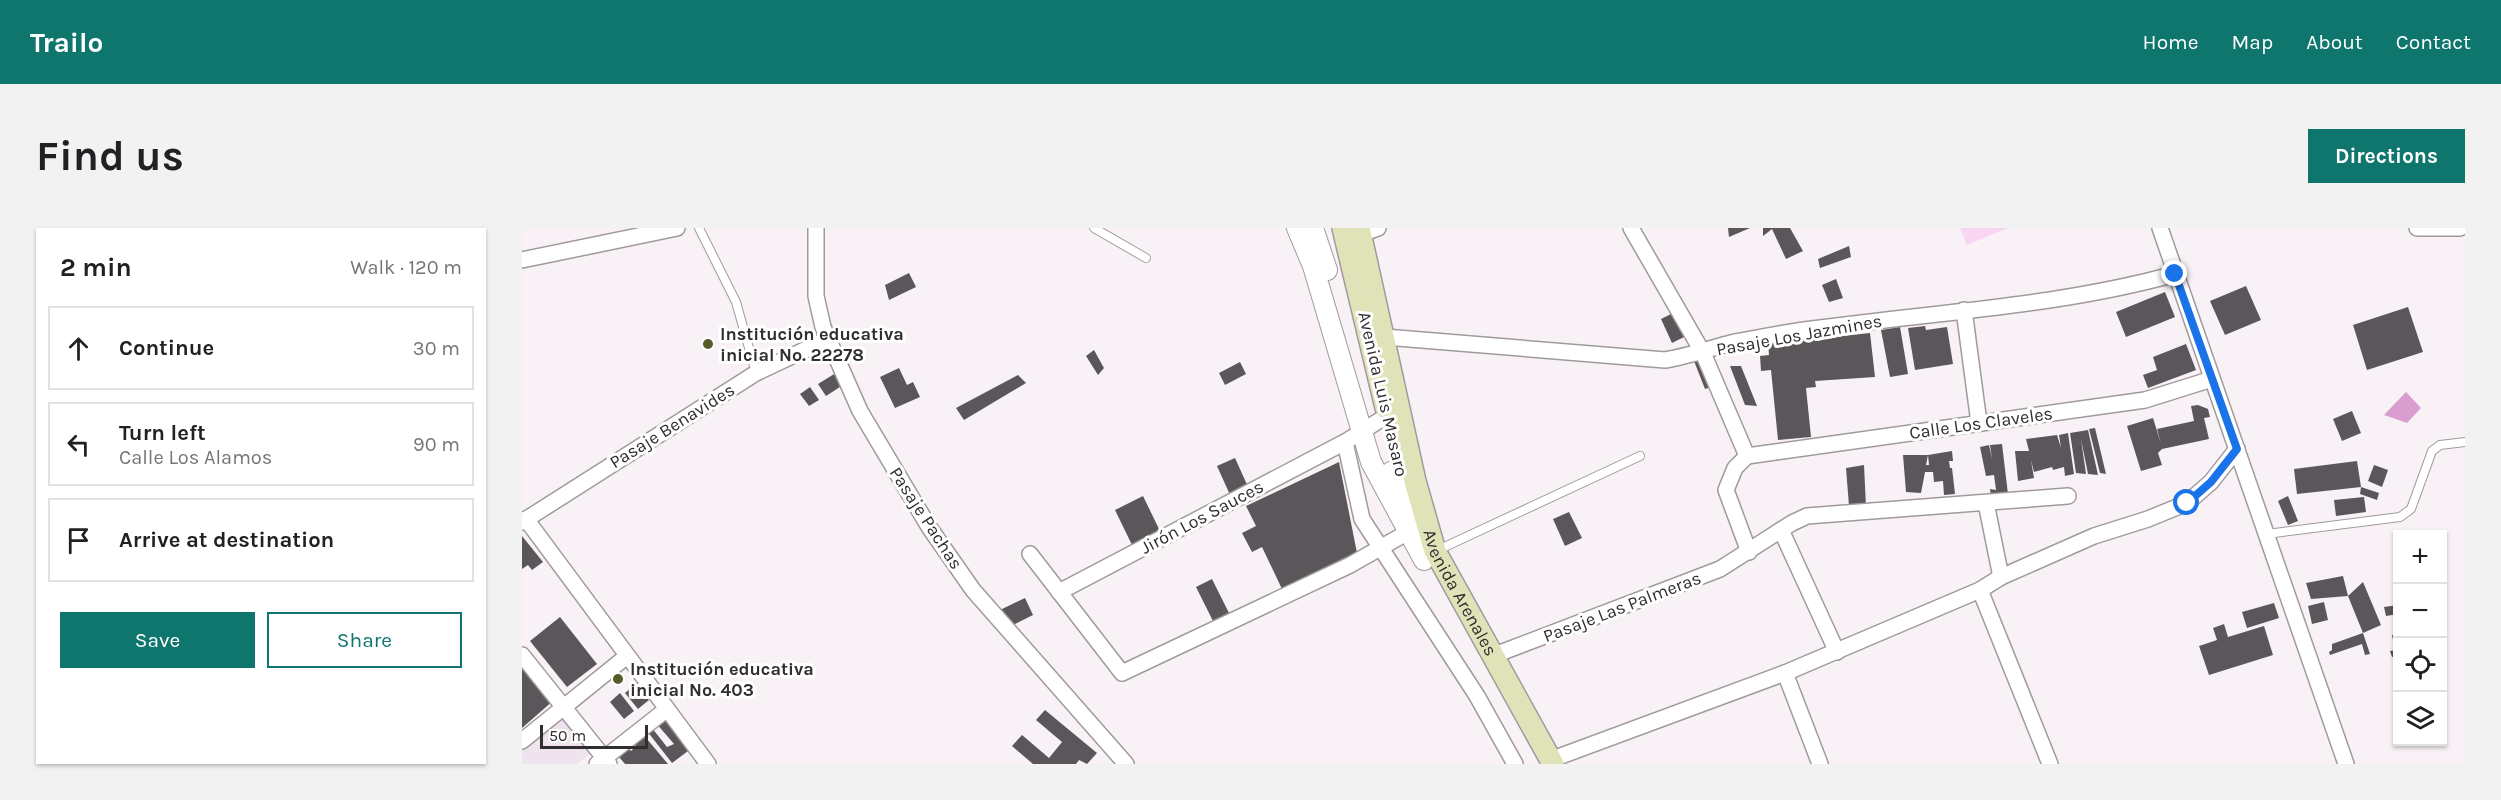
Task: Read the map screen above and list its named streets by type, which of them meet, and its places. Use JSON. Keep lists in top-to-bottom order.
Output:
{
  "streets": {
    "main road": ["Avenida Luis Masaro", "Avenida Arenales"],
    "street": [
      "Pasaje Los Jazmines",
      "Calle Los Claveles",
      "Pasaje Benavides",
      "Jirón Los Sauces",
      "Pasaje Pachas",
      "Pasaje Las Palmeras"
    ]
  },
  "crossings": [
    ["Pasaje Los Jazmines", "Avenida Luis Masaro"],
    ["Avenida Luis Masaro", "Jirón Los Sauces"],
    ["Avenida Luis Masaro", "Avenida Arenales"],
    ["Pasaje Benavides", "Pasaje Pachas"],
    ["Jirón Los Sauces", "Avenida Arenales"],
    ["Avenida Arenales", "Pasaje Las Palmeras"]
  ],
  "places": ["Institución educativa inicial No. 22278", "Institución educativa inicial No. 403"],
  "scale_bar": "50 m",
  "page": {
    "header": "Trailo",
    "nav": [
      "Home",
      "Map",
      "About",
      "Contact"
    ],
    "buttons": [
      "Directions",
      ["Save", "Share"]
    ],
    "title": "Find us",
    "heading": ["2 min", "Walk · 120 m"],
    "list": [
      ["Continue", "30 m"],
      ["Turn left", "Calle Los Alamos", "90 m"],
      "Arrive at destination"
    ],
    "map_buttons": ["+", "−"],
    "scale": "50 m"
  }
}
